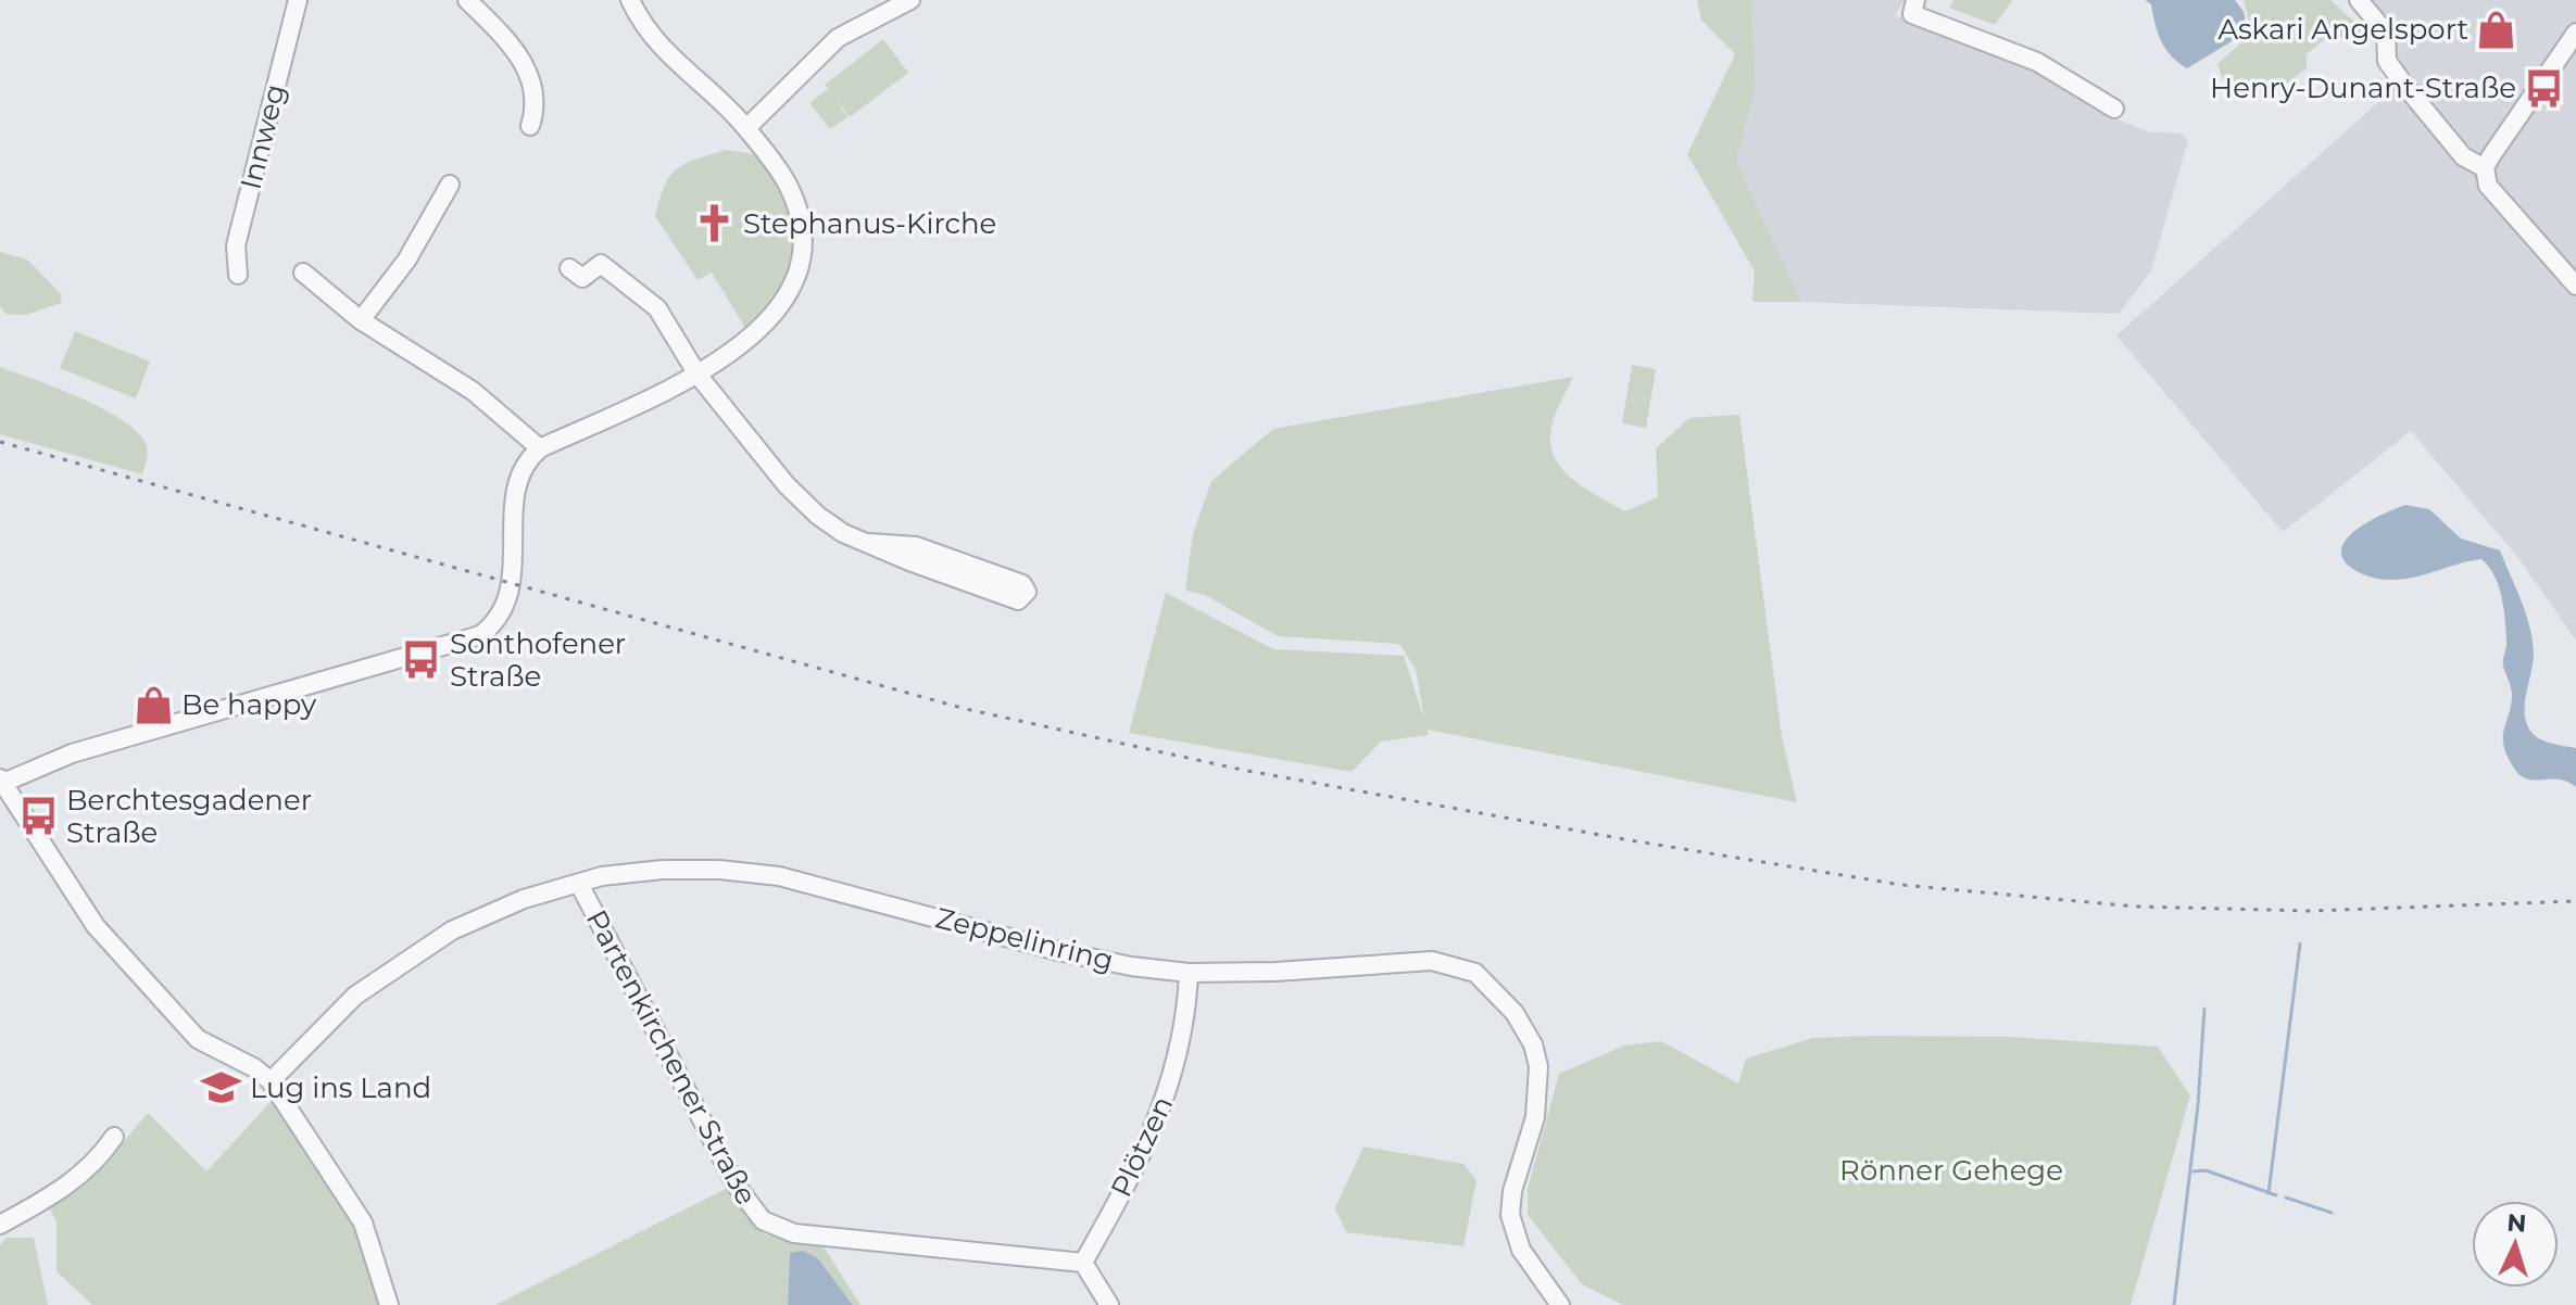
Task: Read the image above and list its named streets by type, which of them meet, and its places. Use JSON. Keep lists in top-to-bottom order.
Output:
{
  "streets": {
    "street": [
      "Innweg",
      "Zeppelinring",
      "Partenkirchener Straße",
      "Plötzen"
    ]
  },
  "crossings": [
    ["Zeppelinring", "Partenkirchener Straße"],
    ["Zeppelinring", "Plötzen"],
    ["Partenkirchener Straße", "Plötzen"]
  ],
  "parks": ["Rönner Gehege"],
  "places": {
    "shop": ["Askari Angelsport", "Be happy"],
    "bus stop": ["Henry-Dunant-Straße", "Sonthofener Straße", "Berchtesgadener Straße"],
    "church": ["Stephanus-Kirche"],
    "school or university": ["Lug ins Land"]
  },
  "north": "top"
}
